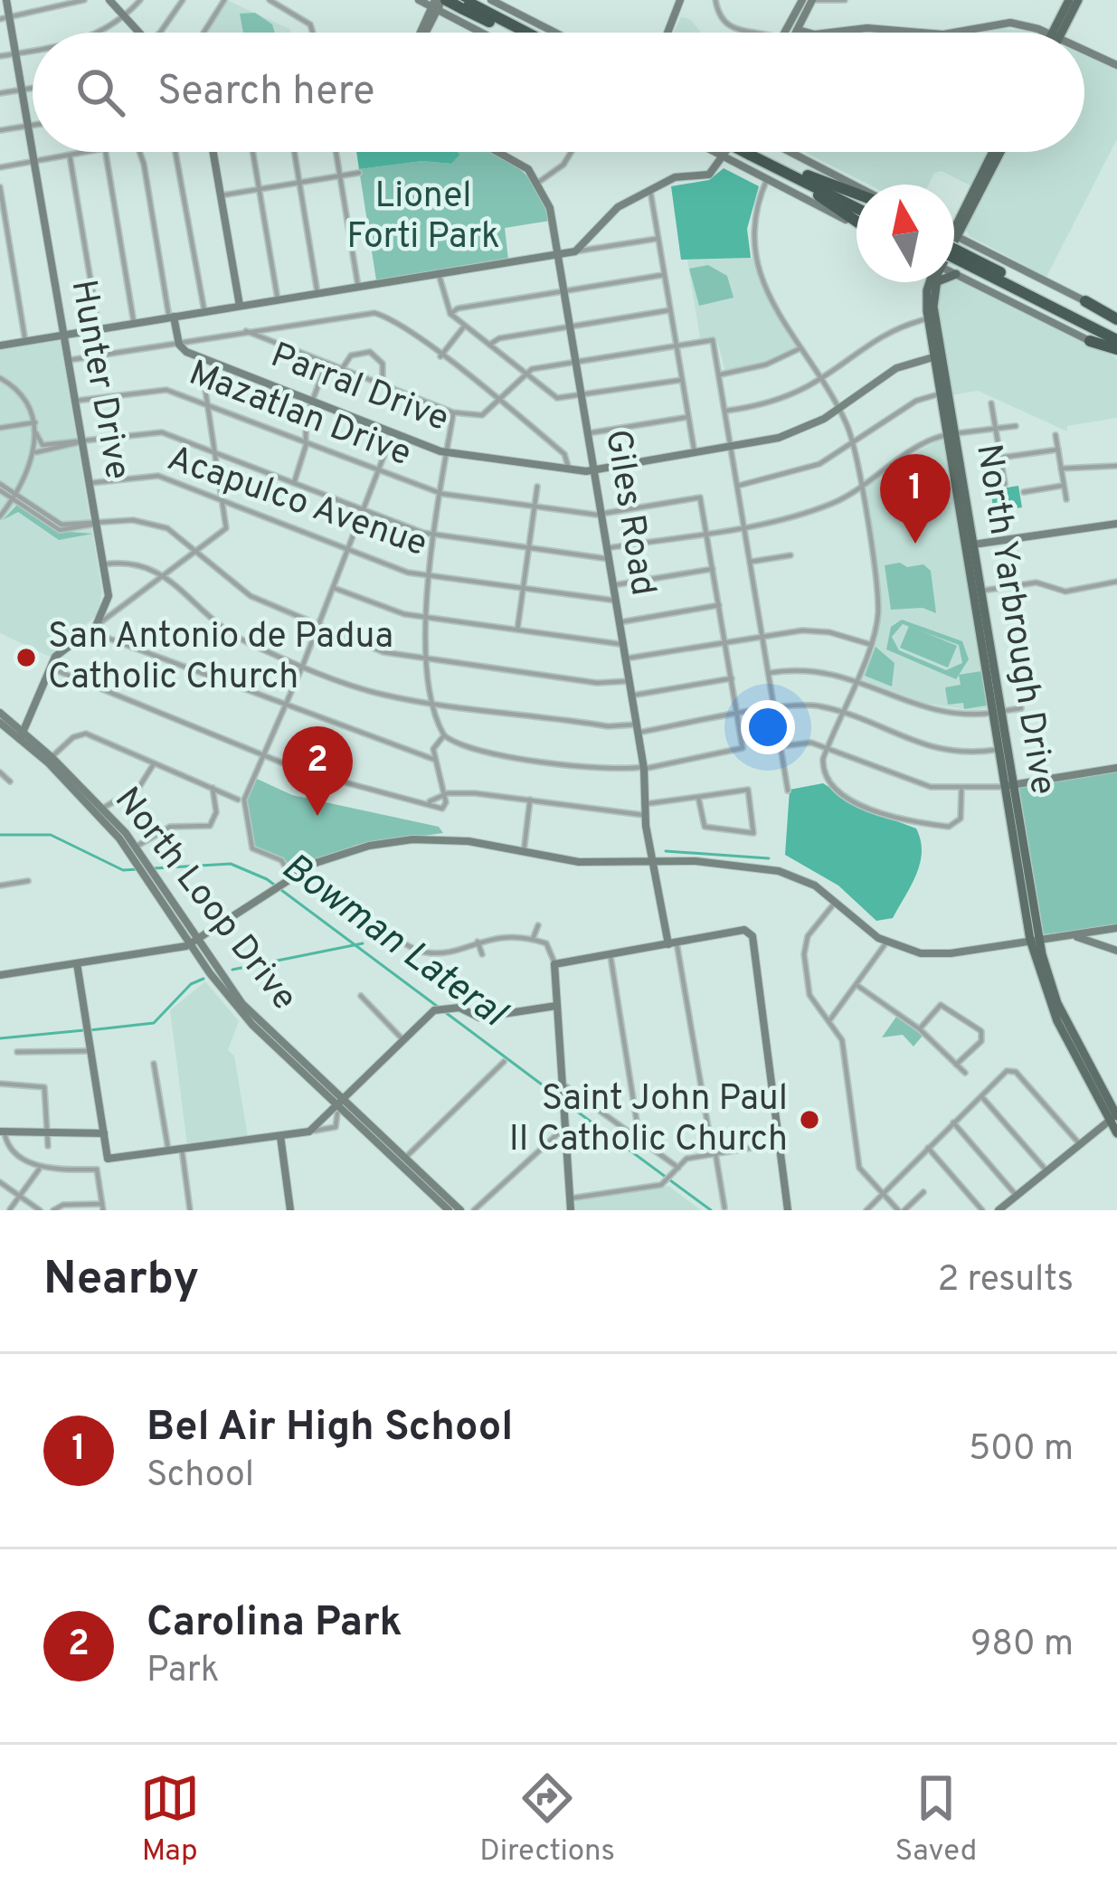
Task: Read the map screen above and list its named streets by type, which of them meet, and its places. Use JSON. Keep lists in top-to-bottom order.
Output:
{
  "streets": {
    "main road": ["North Yarbrough Drive"],
    "street": [
      "Hunter Drive",
      "Parral Drive",
      "Mazatlan Drive",
      "Acapulco Avenue",
      "Giles Road",
      "North Loop Drive"
    ]
  },
  "crossings": [
    ["Hunter Drive", "Mazatlan Drive"],
    ["Hunter Drive", "Acapulco Avenue"],
    ["Parral Drive", "Giles Road"],
    ["Parral Drive", "North Yarbrough Drive"],
    ["Mazatlan Drive", "Giles Road"],
    ["Acapulco Avenue", "Giles Road"]
  ],
  "water": ["Bowman Lateral"],
  "parks": ["Lionel Forti Park"],
  "places": ["San Antonio de Padua Catholic Church", "Saint John Paul II Catholic Church"],
  "north": "top",
  "page": {
    "search": "Search here",
    "pins": ["1", "2"],
    "heading": ["Nearby", "2 results"],
    "list": [
      {
        "mark": "1",
        "name": "Bel Air High School",
        "note": "School",
        "value": "500 m"
      },
      {
        "mark": "2",
        "name": "Carolina Park",
        "note": "Park",
        "value": "980 m"
      }
    ],
    "nav": ["Map", "Directions", "Saved"]
  }
}
